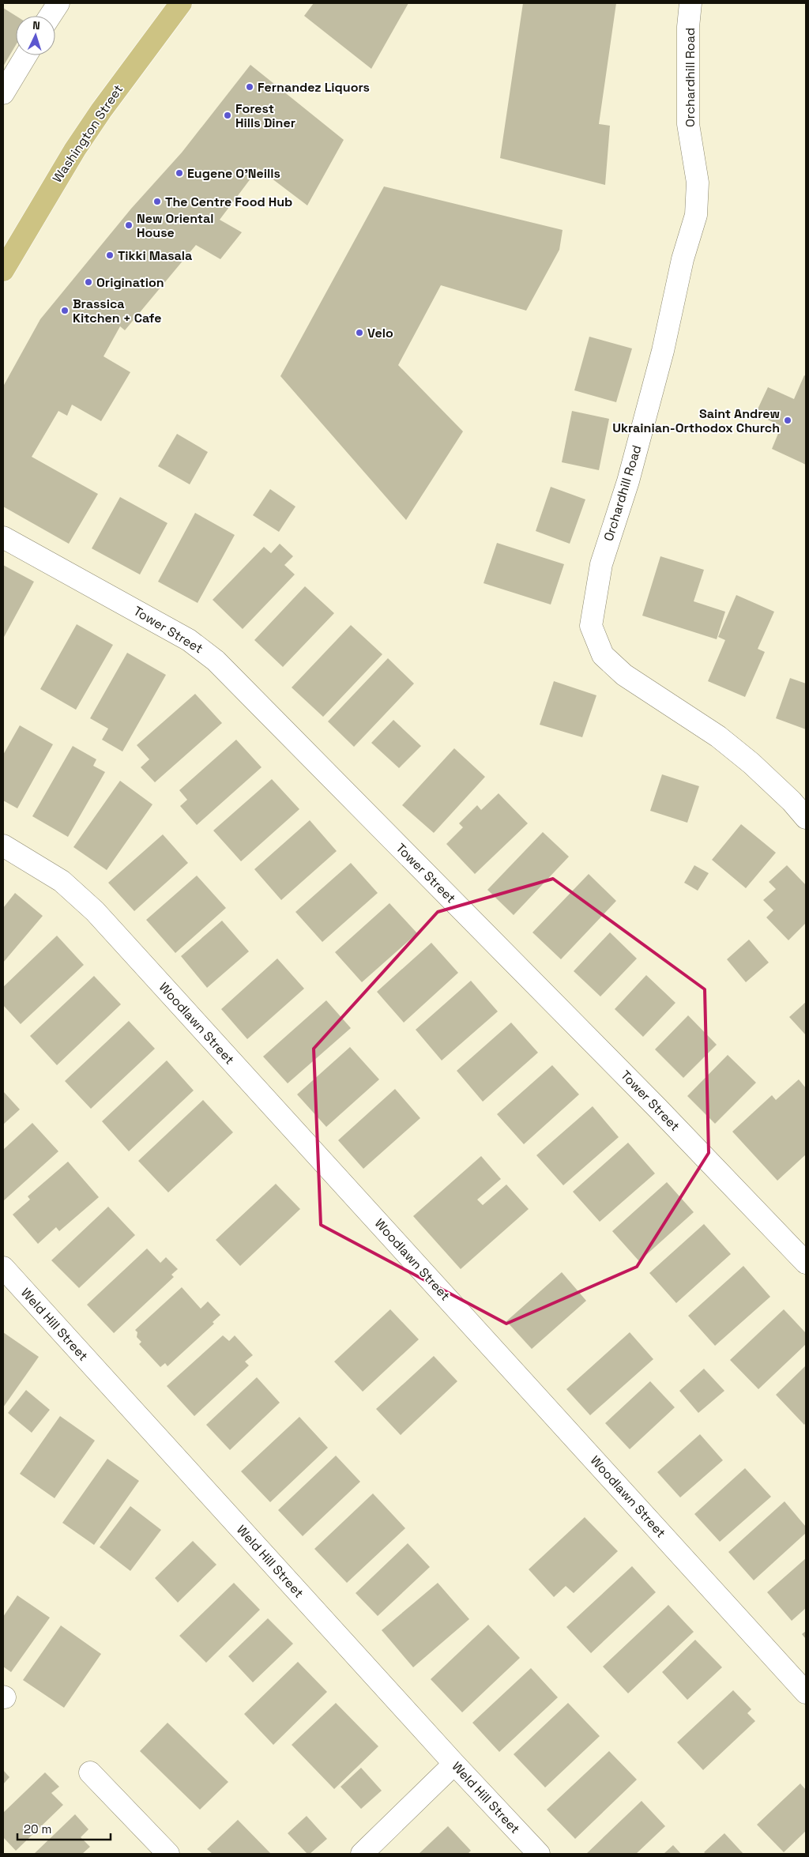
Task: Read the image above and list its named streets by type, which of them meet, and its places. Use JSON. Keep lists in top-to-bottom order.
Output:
{
  "streets": {
    "main road": ["Washington Street"],
    "street": [
      "Orchardhill Road",
      "Tower Street",
      "Woodlawn Street",
      "Weld Hill Street"
    ]
  },
  "places": [
    "Fernandez Liquors",
    "Forest Hills Diner",
    "Eugene O'Neills",
    "The Centre Food Hub",
    "New Oriental House",
    "Tikki Masala",
    "Origination",
    "Brassica Kitchen + Cafe",
    "Velo",
    "Saint Andrew Ukrainian-Orthodox Church"
  ],
  "scale_bar": "20 m",
  "north": "top"
}
